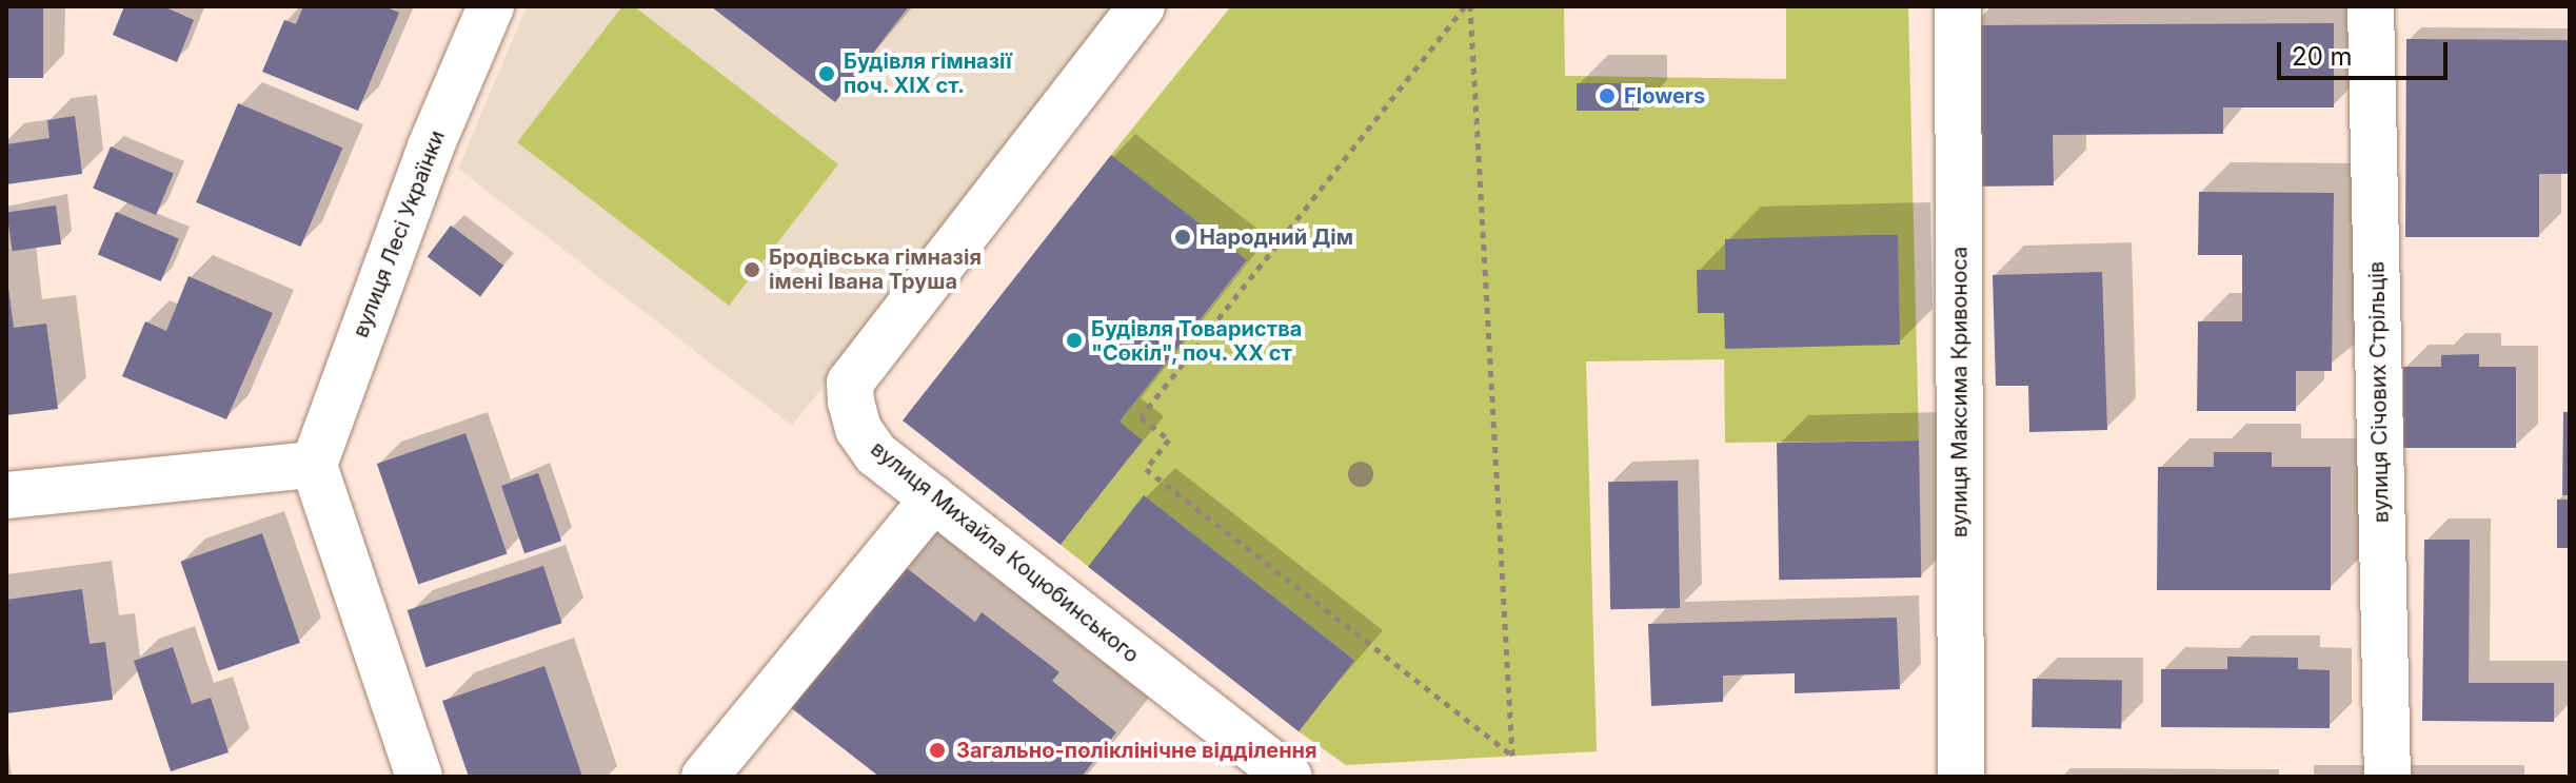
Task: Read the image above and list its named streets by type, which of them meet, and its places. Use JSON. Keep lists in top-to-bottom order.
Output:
{
  "streets": {
    "street": [
      "вулиця Лесі Українки",
      "вулиця Максима Кривоноса",
      "вулиця Січових Стрільців",
      "вулиця Михайла Коцюбинського"
    ]
  },
  "places": [
    "Будівля гімназії поч. XIX ст.",
    "Flowers",
    "Народний Дім",
    "Бродівська гімназія імені Івана Труша",
    "Будівля Товариства \"Сокіл\", поч. ХХ ст",
    "Загально-поліклінічне відділення"
  ],
  "scale_bar": "20 m"
}
